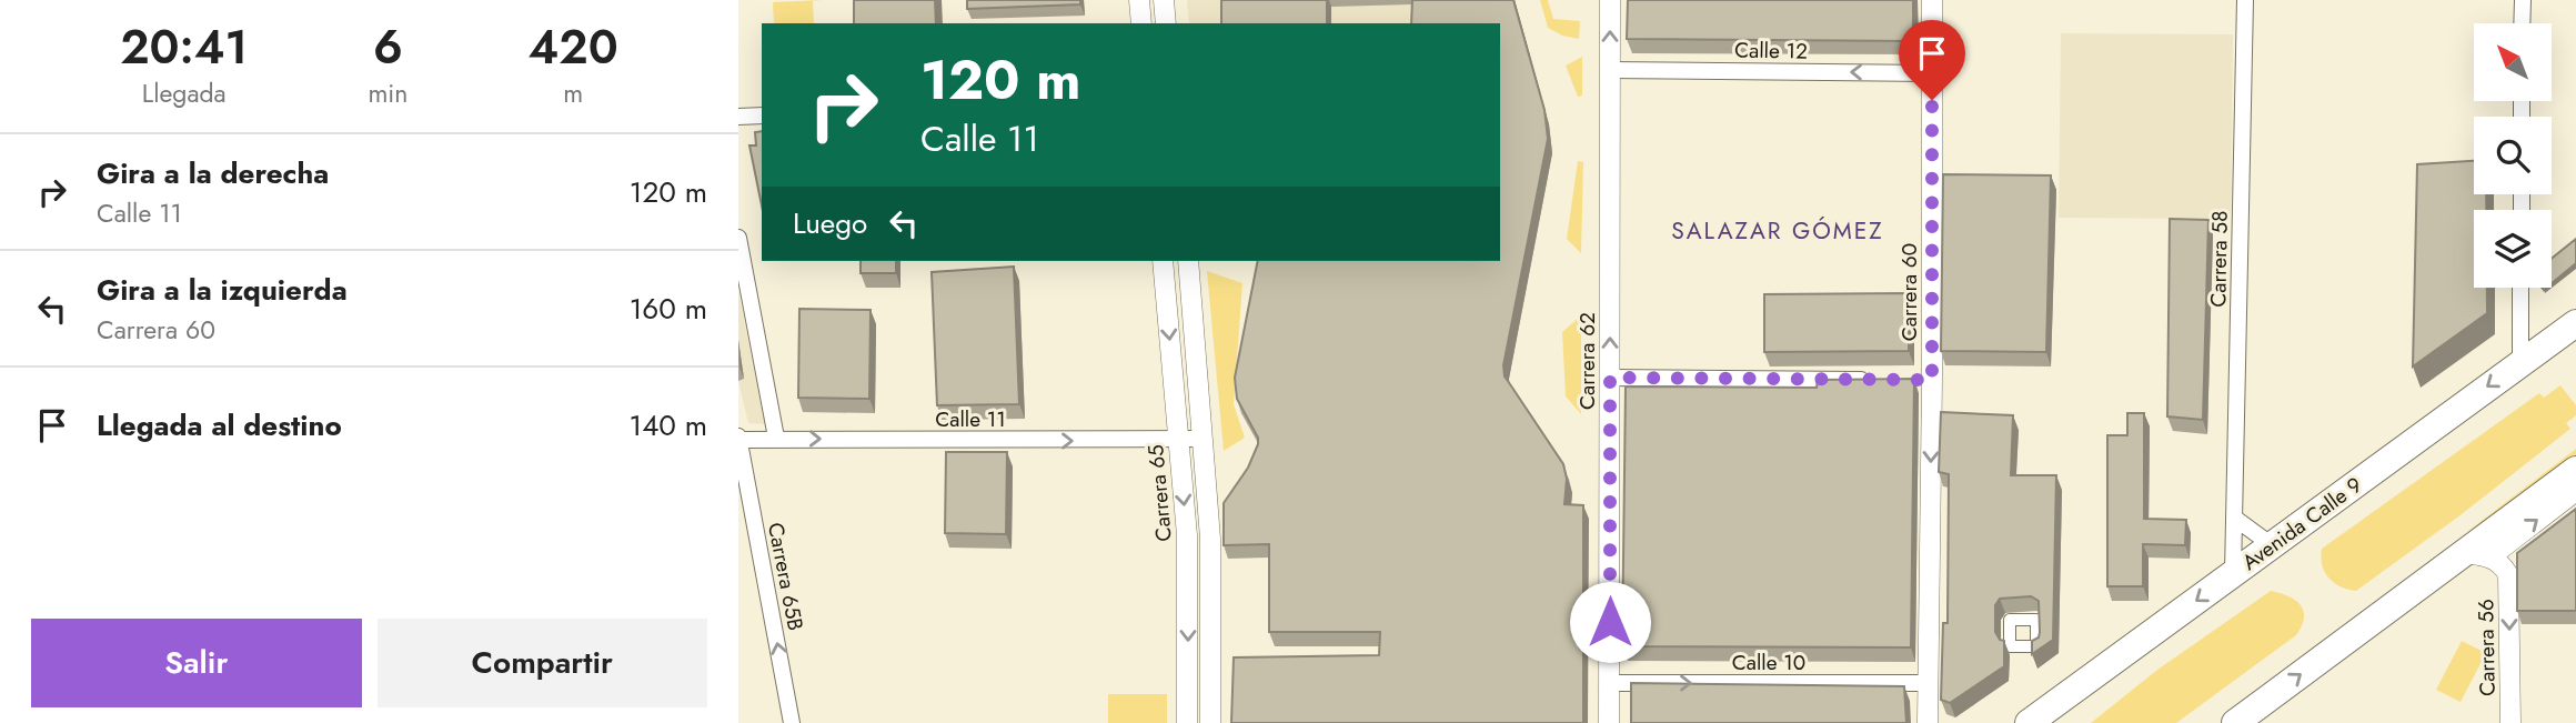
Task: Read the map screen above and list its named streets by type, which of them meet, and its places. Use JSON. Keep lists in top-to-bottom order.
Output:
{
  "streets": {
    "highway": ["Avenida Calle 9"],
    "street": [
      "Calle 12",
      "Carrera 58",
      "Carrera 60",
      "Carrera 62",
      "Calle 11",
      "Carrera 65",
      "Carrera 65B",
      "Carrera 56",
      "Calle 10"
    ]
  },
  "crossings": [
    ["Calle 12", "Carrera 60"],
    ["Calle 12", "Carrera 62"],
    ["Carrera 58", "Avenida Calle 9"],
    ["Carrera 60", "Calle 10"],
    ["Carrera 62", "Calle 10"],
    ["Calle 11", "Carrera 65"],
    ["Calle 11", "Carrera 65B"]
  ],
  "one_way": [
    "Calle 12",
    "Carrera 60",
    "Carrera 62",
    "Calle 11",
    "Carrera 65B",
    "Carrera 56",
    "Calle 10"
  ],
  "districts": ["SALAZAR GÓMEZ"],
  "north": "top left",
  "page": {
    "eta": [
      "20:41",
      "Llegada",
      "6",
      "min",
      "420",
      "m"
    ],
    "turn": ["120 m", "Calle 11"],
    "list": [
      {
        "name": "Gira a la derecha",
        "note": "Calle 11",
        "value": "120 m"
      },
      {
        "name": "Gira a la izquierda",
        "note": "Carrera 60",
        "value": "160 m"
      },
      {
        "name": "Llegada al destino",
        "value": "140 m"
      }
    ],
    "then": "Luego",
    "buttons": ["Salir", "Compartir"]
  }
}
